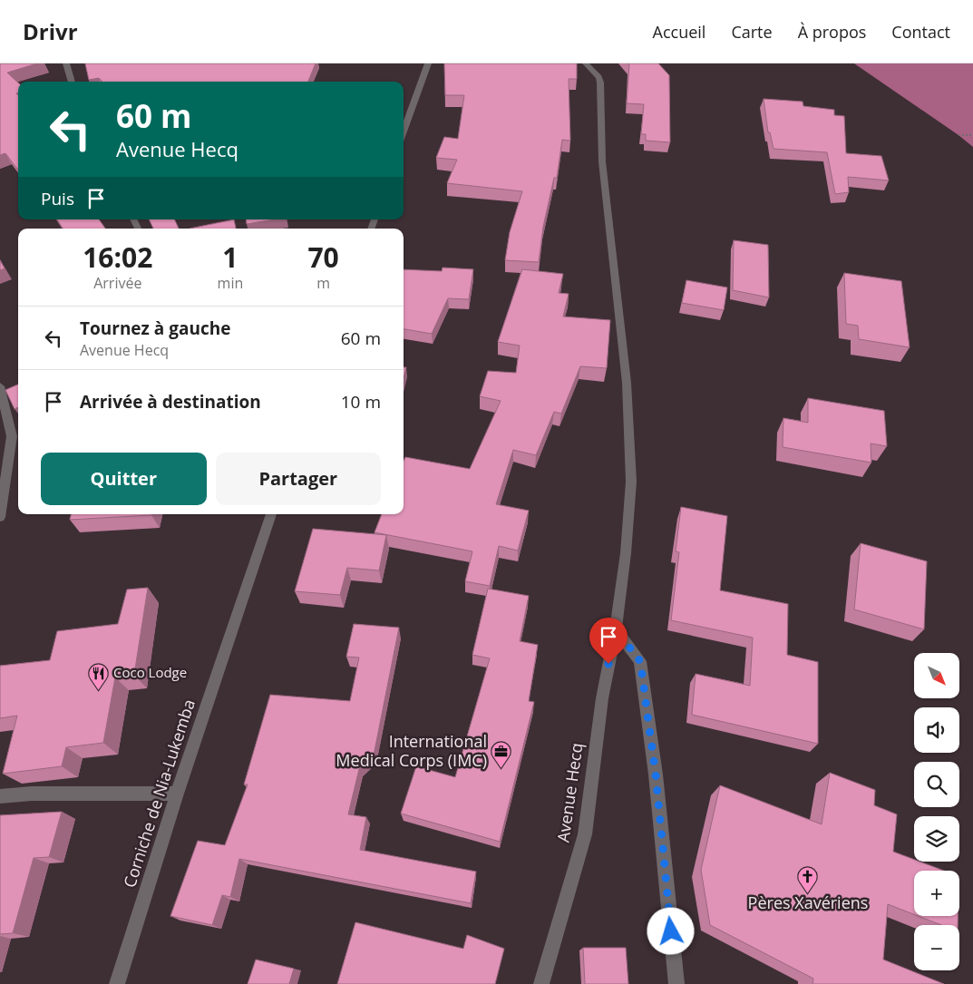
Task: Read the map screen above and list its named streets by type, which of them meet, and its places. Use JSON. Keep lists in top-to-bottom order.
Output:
{
  "streets": {
    "street": ["Avenue Hecq", "Corniche de Nia-Lukemba"]
  },
  "places": {
    "restaurant": ["Coco Lodge"],
    "office": ["International Medical Corps (IMC)"],
    "church": ["Pères Xavériens"]
  },
  "north": "bottom right",
  "page": {
    "header": "Drivr",
    "nav": [
      "Accueil",
      "Carte",
      "À propos",
      "Contact"
    ],
    "turn": ["60 m", "Avenue Hecq"],
    "then": "Puis",
    "eta": [
      "16:02",
      "Arrivée",
      "1",
      "min",
      "70",
      "m"
    ],
    "list": [
      {
        "name": "Tournez à gauche",
        "note": "Avenue Hecq",
        "value": "60 m"
      },
      {
        "name": "Arrivée à destination",
        "value": "10 m"
      }
    ],
    "buttons": ["Quitter", "Partager"],
    "map_buttons": ["+", "−"]
  }
}
